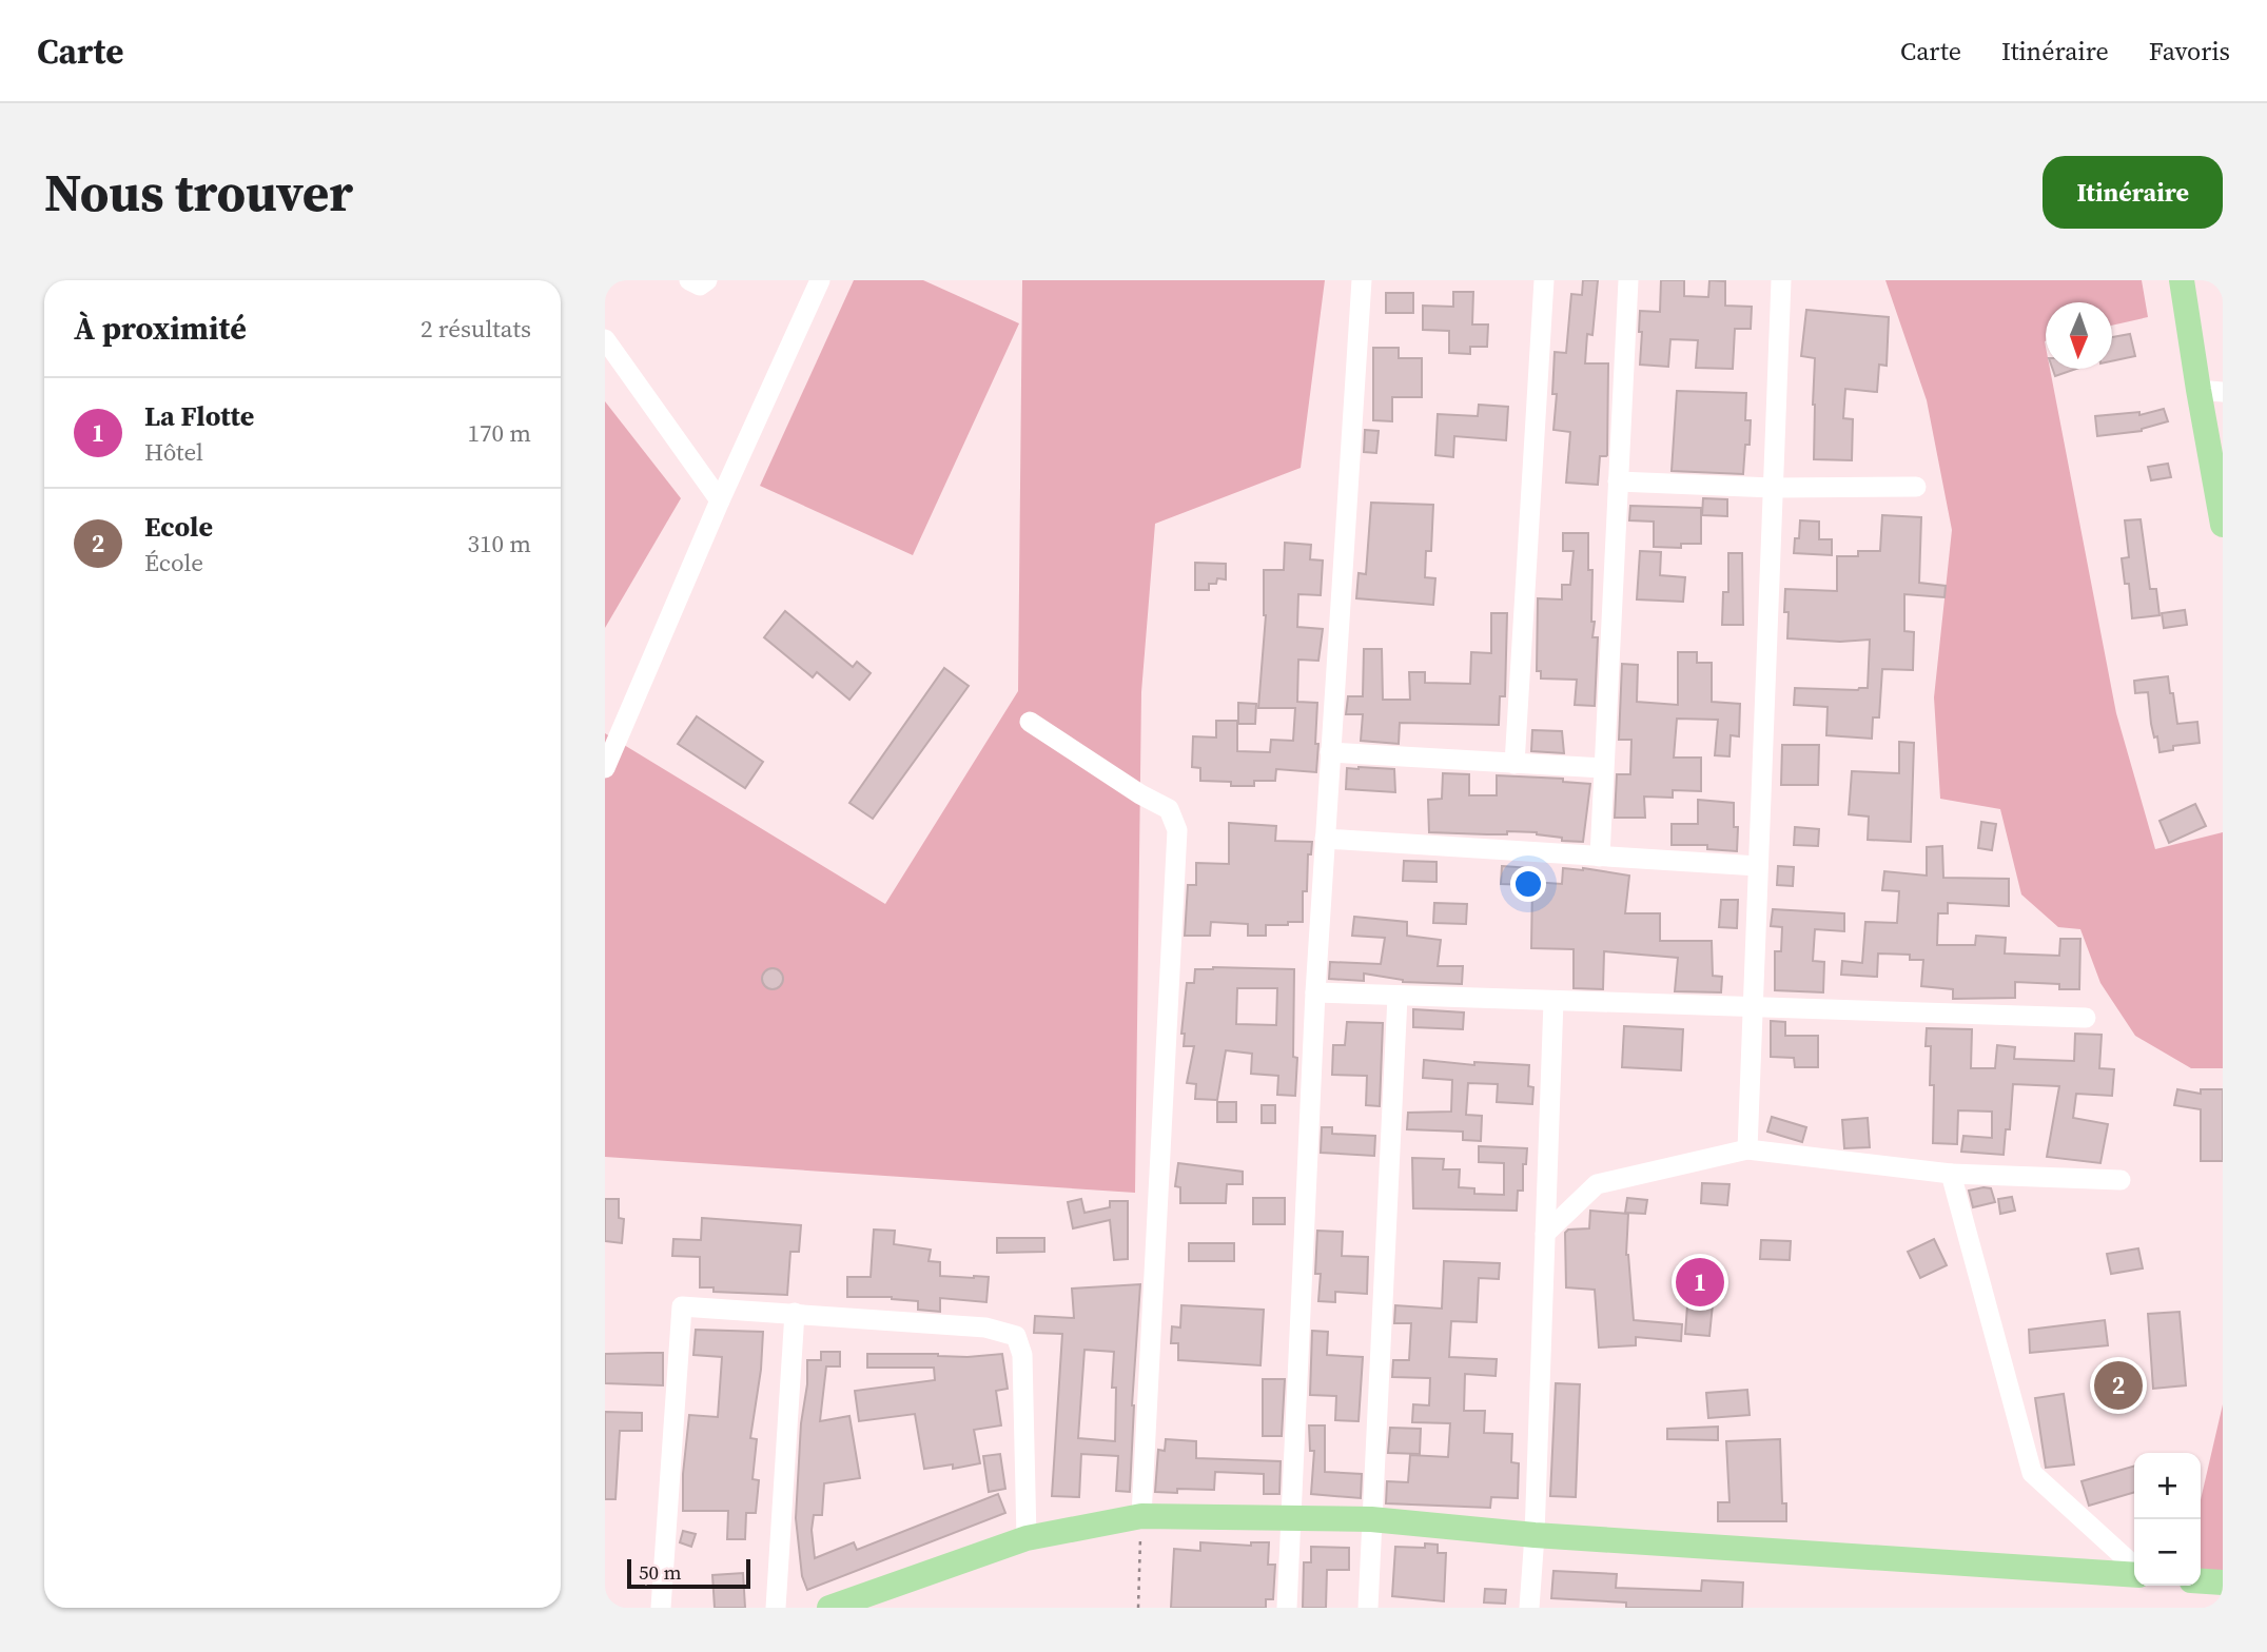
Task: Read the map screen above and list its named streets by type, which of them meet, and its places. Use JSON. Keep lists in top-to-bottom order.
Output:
{
  "scale_bar": "50 m",
  "north": "bottom",
  "page": {
    "header": "Carte",
    "nav": ["Carte", "Itinéraire", "Favoris"],
    "buttons": "Itinéraire",
    "title": "Nous trouver",
    "heading": ["À proximité", "2 résultats"],
    "list": [
      {
        "mark": "1",
        "name": "La Flotte",
        "note": "Hôtel",
        "value": "170 m"
      },
      {
        "mark": "2",
        "name": "Ecole",
        "note": "École",
        "value": "310 m"
      }
    ],
    "pins": ["1", "2"],
    "map_buttons": ["+", "−"],
    "scale": "50 m"
  }
}
